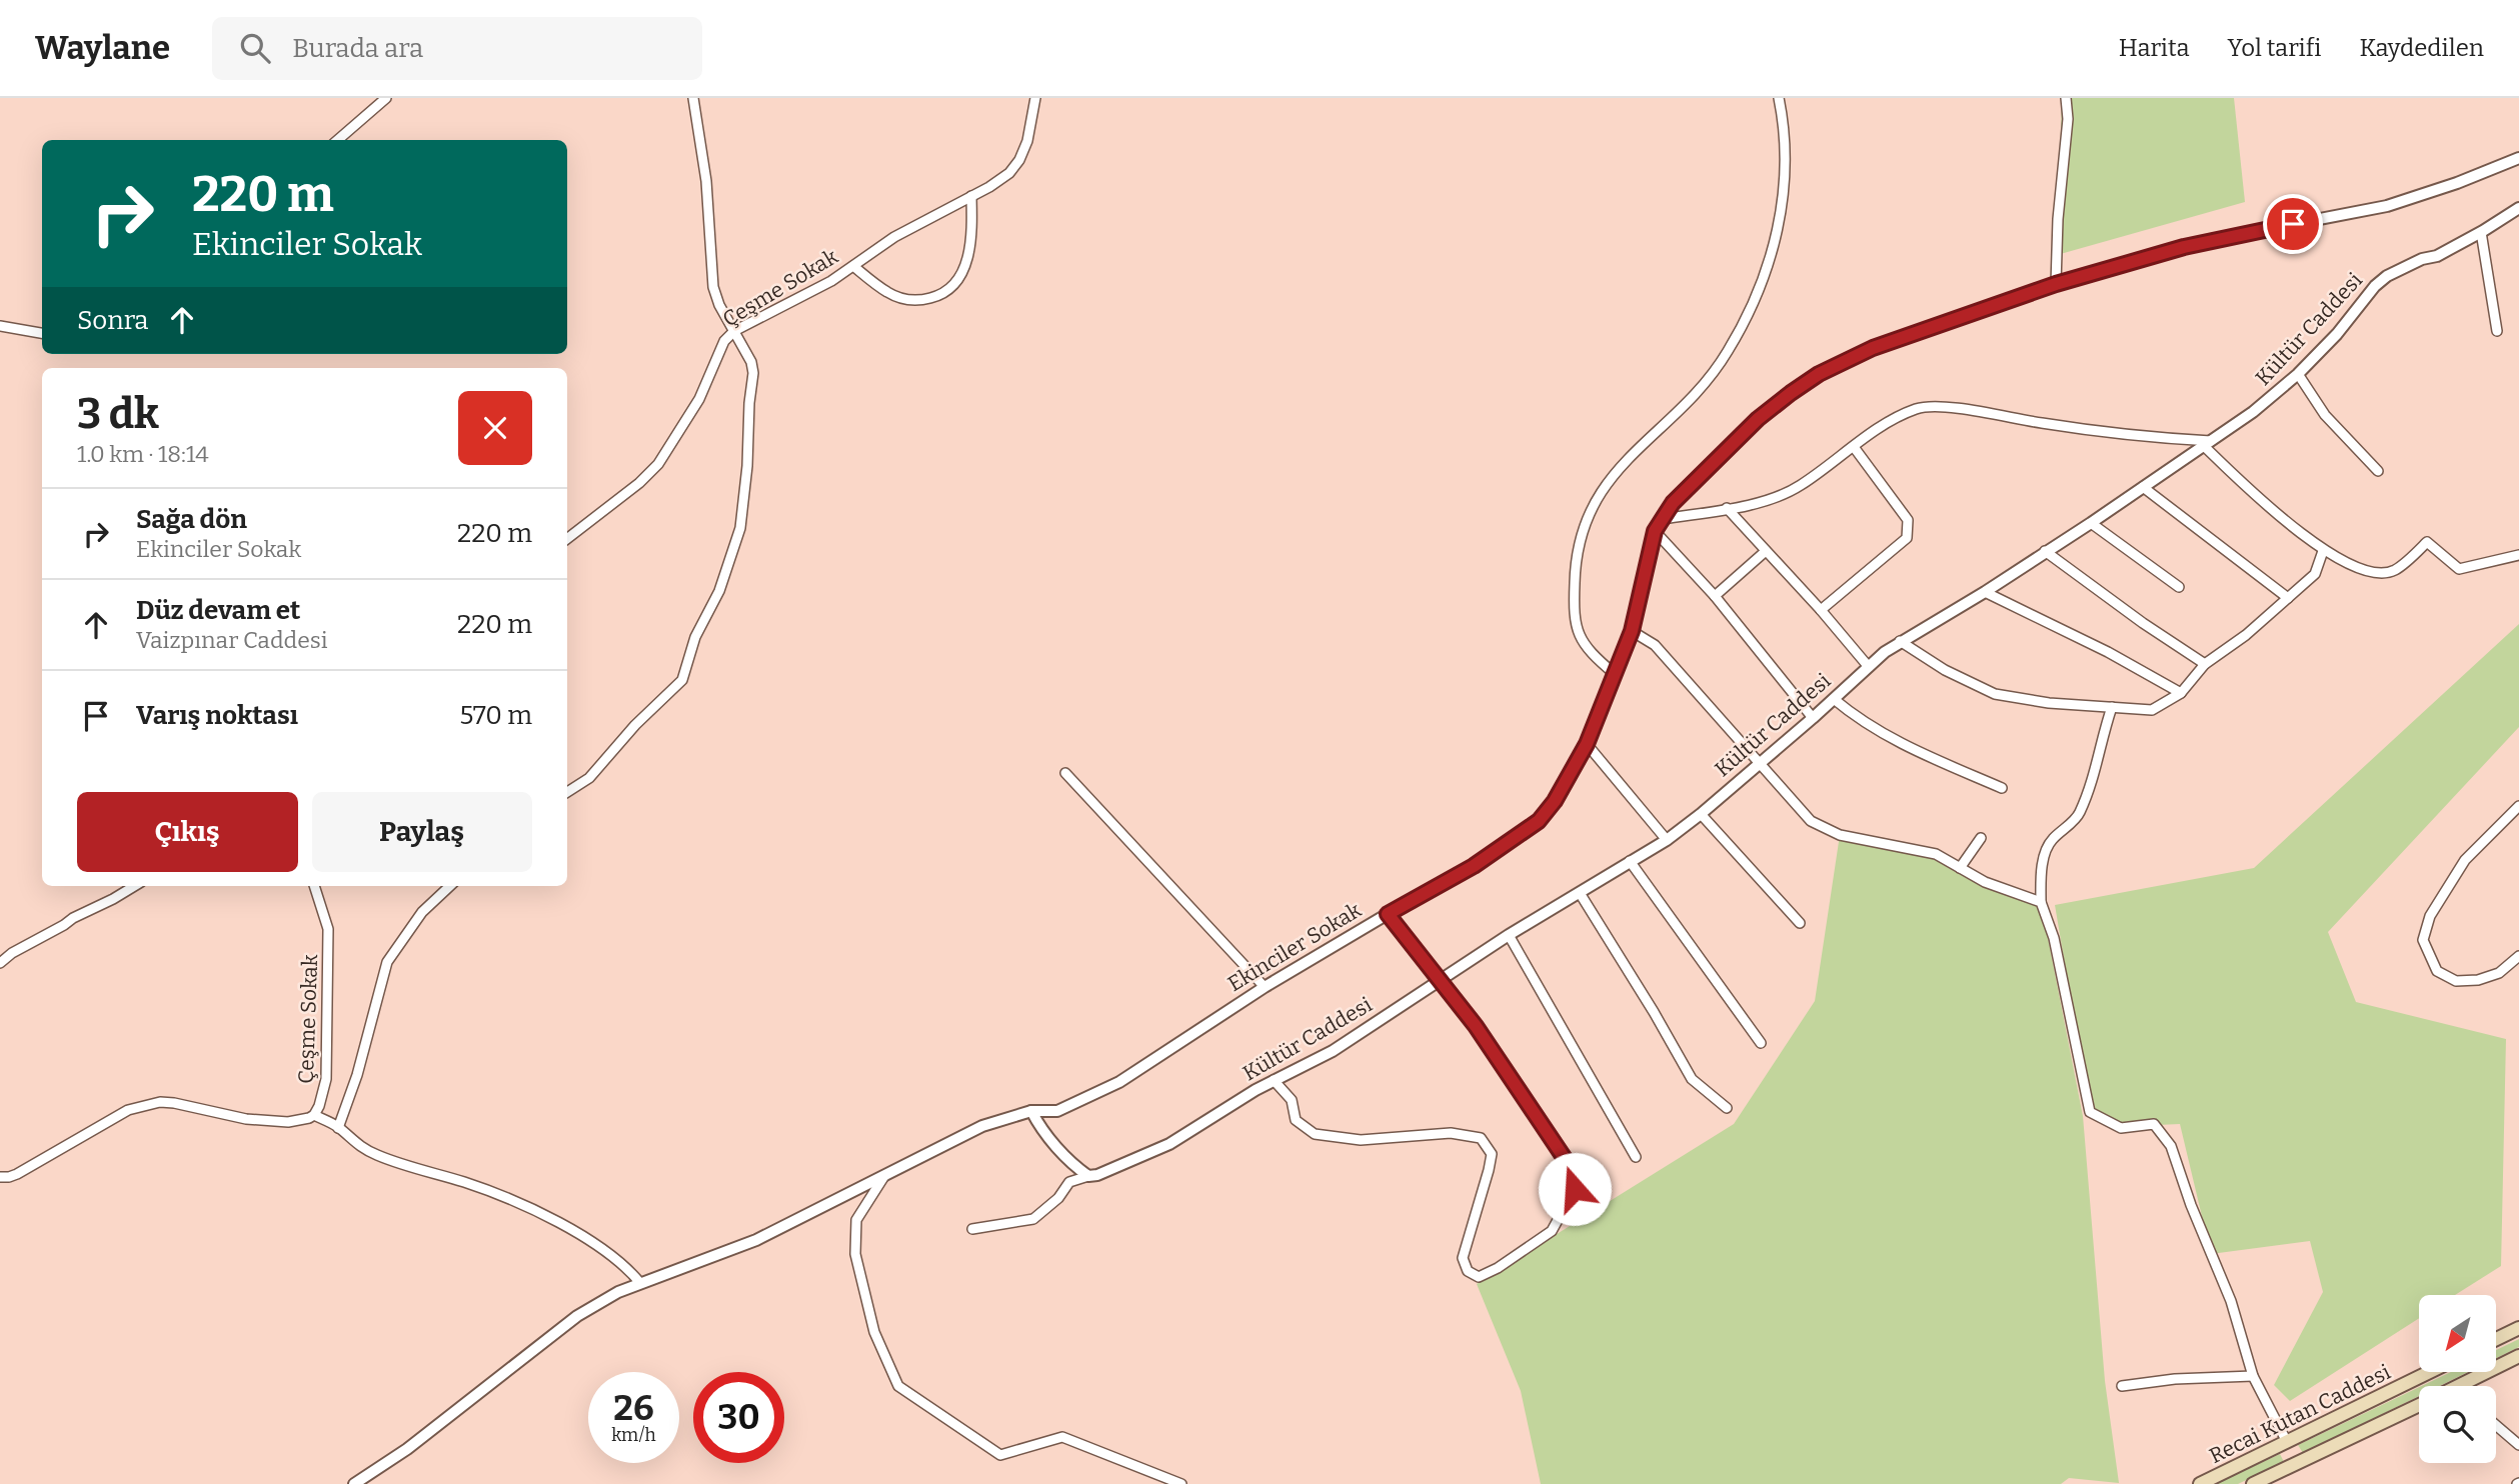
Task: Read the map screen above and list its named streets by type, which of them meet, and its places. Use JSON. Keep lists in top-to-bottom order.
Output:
{
  "streets": {
    "main road": ["Recai Kutan Caddesi"],
    "street": ["Çeşme Sokak", "Kültür Caddesi", "Ekinciler Sokak"]
  },
  "north": "bottom left",
  "page": {
    "header": "Waylane",
    "search": "Burada ara",
    "nav": ["Harita", "Yol tarifi", "Kaydedilen"],
    "turn": ["220 m", "Ekinciler Sokak"],
    "then": "Sonra",
    "heading": ["3 dk", "1.0 km · 18:14"],
    "list": [
      {
        "name": "Sağa dön",
        "note": "Ekinciler Sokak",
        "value": "220 m"
      },
      {
        "name": "Düz devam et",
        "note": "Vaizpınar Caddesi",
        "value": "220 m"
      },
      {
        "name": "Varış noktası",
        "value": "570 m"
      }
    ],
    "buttons": ["Çıkış", "Paylaş"],
    "speed": "26 km/h",
    "limit": "30"
  }
}
